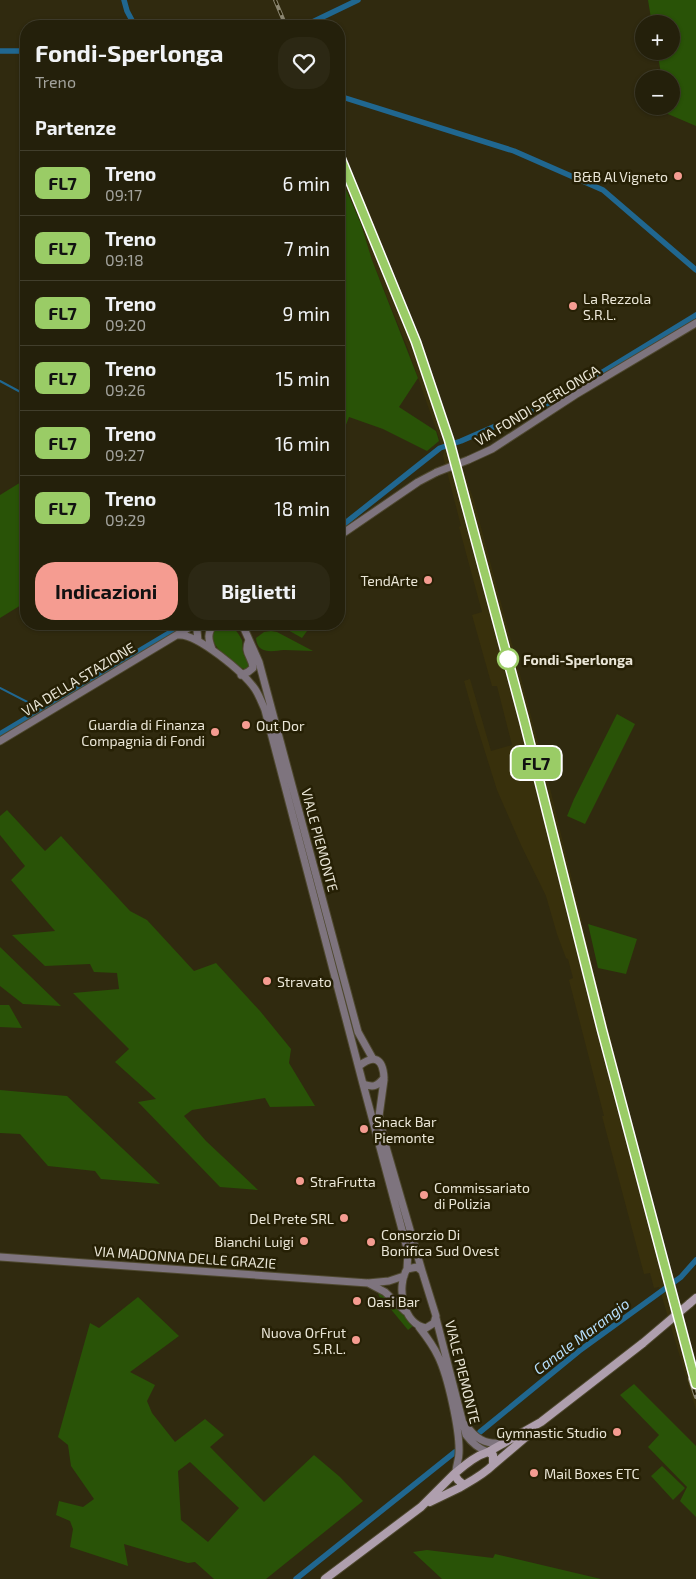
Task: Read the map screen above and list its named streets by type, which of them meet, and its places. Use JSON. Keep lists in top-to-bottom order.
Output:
{
  "streets": {
    "street": [
      "VIA FONDI SPERLONGA",
      "VIA DELLA STAZIONE",
      "VIALE PIEMONTE",
      "VIA MADONNA DELLE GRAZIE"
    ]
  },
  "crossings": [
    ["VIA DELLA STAZIONE", "VIALE PIEMONTE"],
    ["VIALE PIEMONTE", "VIA MADONNA DELLE GRAZIE"]
  ],
  "water": ["Canale Marangio"],
  "places": [
    "B&B Al Vigneto",
    "La Rezzola S.R.L.",
    "TendArte",
    "Fondi-Sperlonga",
    "Out Dor",
    "Guardia di Finanza Compagnia di Fondi",
    "Stravato",
    "Snack Bar Piemonte",
    "StraFrutta",
    "Commissariato di Polizia",
    "Del Prete SRL",
    "Bianchi Luigi",
    "Consorzio Di Bonifica Sud Ovest",
    "Oasi Bar",
    "Nuova OrFrut S.R.L.",
    "Gymnastic Studio",
    "Mail Boxes ETC"
  ],
  "page": {
    "on_map": "FL7",
    "map_buttons": ["+", "−"],
    "heading": [
      ["Fondi-Sperlonga", "Treno"],
      "Partenze"
    ],
    "list": [
      {
        "mark": "FL7",
        "name": "Treno",
        "note": "09:17",
        "value": "6 min"
      },
      {
        "mark": "FL7",
        "name": "Treno",
        "note": "09:18",
        "value": "7 min"
      },
      {
        "mark": "FL7",
        "name": "Treno",
        "note": "09:20",
        "value": "9 min"
      },
      {
        "mark": "FL7",
        "name": "Treno",
        "note": "09:26",
        "value": "15 min"
      },
      {
        "mark": "FL7",
        "name": "Treno",
        "note": "09:27",
        "value": "16 min"
      },
      {
        "mark": "FL7",
        "name": "Treno",
        "note": "09:29",
        "value": "18 min"
      }
    ],
    "buttons": ["Indicazioni", "Biglietti"]
  }
}
